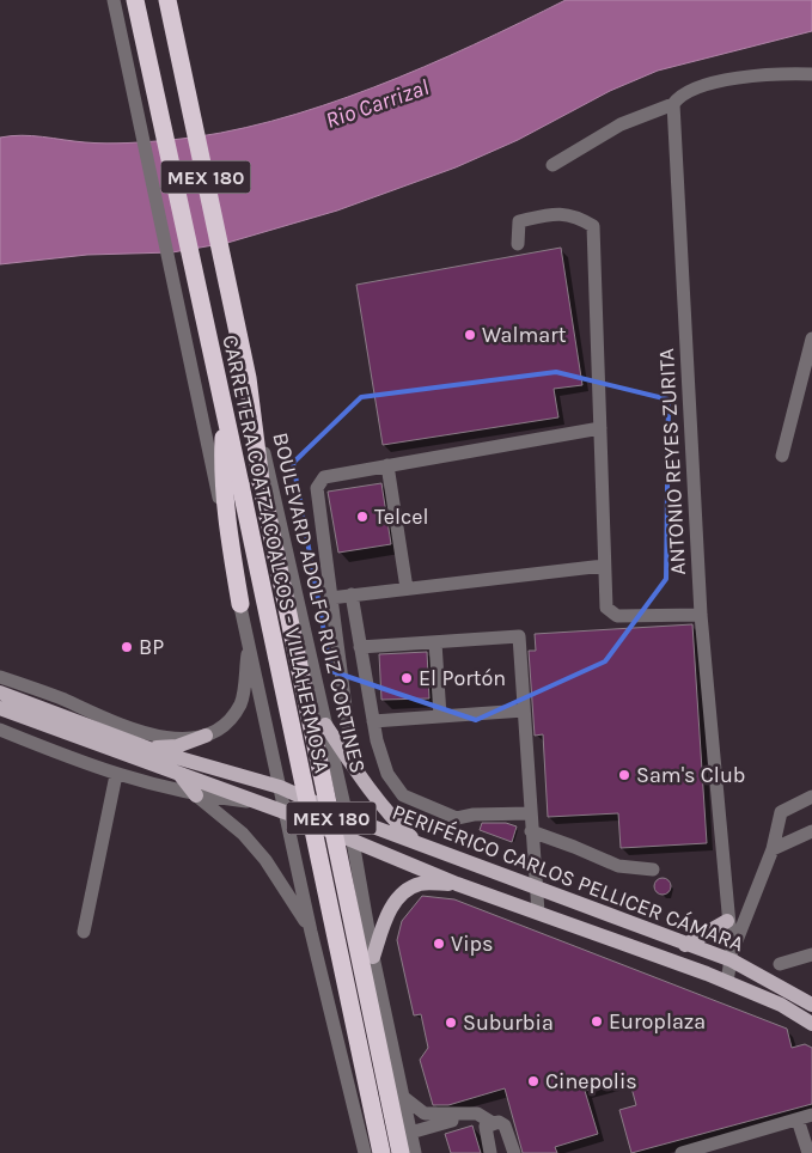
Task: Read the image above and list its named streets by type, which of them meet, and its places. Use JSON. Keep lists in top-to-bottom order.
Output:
{
  "streets": {
    "highway": ["MEX 180", "CARRETERA COATZACOALCOS - VILLAHERMOSA"],
    "main road": ["PERIFÉRICO CARLOS PELLICER CÁMARA"],
    "street": ["ANTONIO REYES ZURITA", "BOULEVARD ADOLFO RUIZ CORTINES"]
  },
  "crossings": [
    ["ANTONIO REYES ZURITA", "PERIFÉRICO CARLOS PELLICER CÁMARA"],
    ["CARRETERA COATZACOALCOS - VILLAHERMOSA", "BOULEVARD ADOLFO RUIZ CORTINES"],
    ["BOULEVARD ADOLFO RUIZ CORTINES", "PERIFÉRICO CARLOS PELLICER CÁMARA"]
  ],
  "water": ["Rio Carrizal"],
  "places": [
    "Walmart",
    "Telcel",
    "BP",
    "El Portón",
    "Sam's Club",
    "Vips",
    "Europlaza",
    "Suburbia",
    "Cinepolis"
  ]
}
